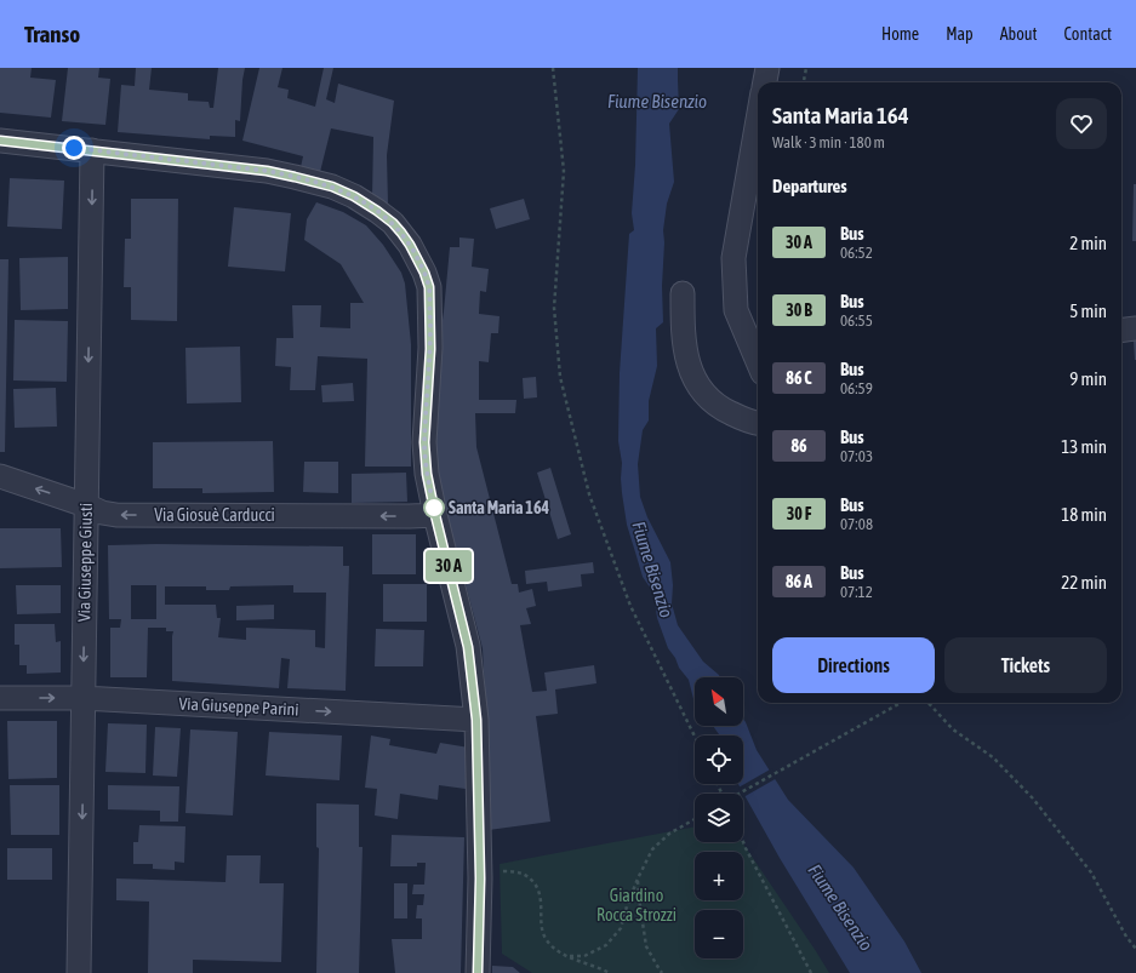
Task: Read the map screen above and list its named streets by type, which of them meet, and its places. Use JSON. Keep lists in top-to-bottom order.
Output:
{
  "streets": {
    "street": ["Via Giosuè Carducci", "Via Giuseppe Giusti", "Via Giuseppe Parini"]
  },
  "crossings": [
    ["Via Giosuè Carducci", "Via Giuseppe Giusti"],
    ["Via Giuseppe Giusti", "Via Giuseppe Parini"]
  ],
  "one_way": ["Via Giosuè Carducci", "Via Giuseppe Giusti", "Via Giuseppe Parini"],
  "water": ["Fiume Bisenzio"],
  "parks": ["Giardino Rocca Strozzi"],
  "places": ["Santa Maria 164"],
  "north": "top left",
  "page": {
    "header": "Transo",
    "nav": [
      "Home",
      "Map",
      "About",
      "Contact"
    ],
    "on_map": "30 A",
    "heading": [
      ["Santa Maria 164", "Walk · 3 min · 180 m"],
      "Departures"
    ],
    "list": [
      {
        "mark": "30 A",
        "name": "Bus",
        "note": "06:52",
        "value": "2 min"
      },
      {
        "mark": "30 B",
        "name": "Bus",
        "note": "06:55",
        "value": "5 min"
      },
      {
        "mark": "86 C",
        "name": "Bus",
        "note": "06:59",
        "value": "9 min"
      },
      {
        "mark": "86",
        "name": "Bus",
        "note": "07:03",
        "value": "13 min"
      },
      {
        "mark": "30 F",
        "name": "Bus",
        "note": "07:08",
        "value": "18 min"
      },
      {
        "mark": "86 A",
        "name": "Bus",
        "note": "07:12",
        "value": "22 min"
      }
    ],
    "buttons": ["Directions", "Tickets"],
    "map_buttons": ["+", "−"]
  }
}
